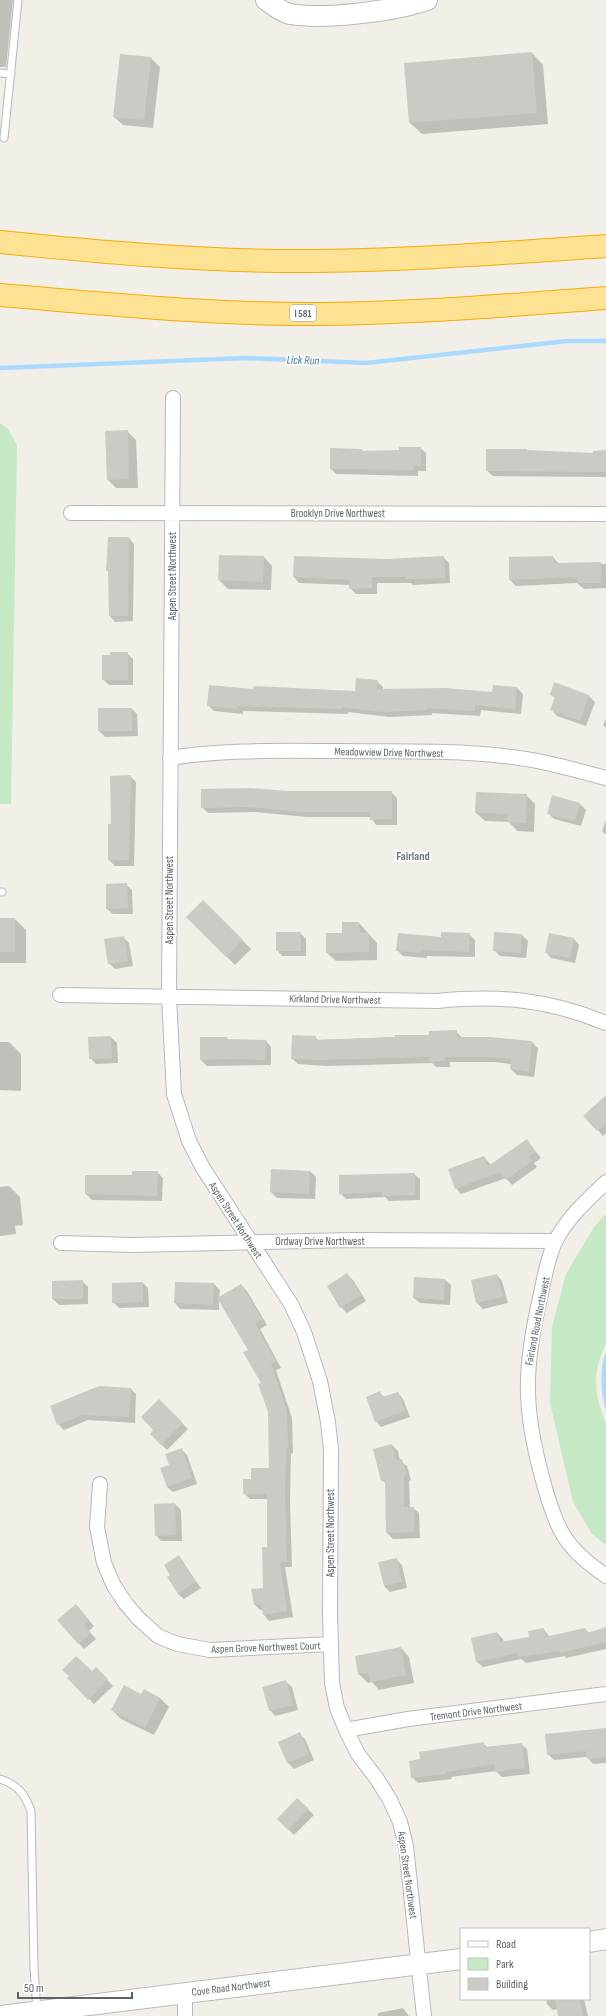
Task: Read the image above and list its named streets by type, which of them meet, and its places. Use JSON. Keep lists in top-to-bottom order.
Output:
{
  "streets": {
    "highway": ["I 581"],
    "main road": ["Cove Road Northwest"],
    "street": [
      "Brooklyn Drive Northwest",
      "Aspen Street Northwest",
      "Meadowview Drive Northwest",
      "Kirkland Drive Northwest",
      "Ordway Drive Northwest",
      "Fairland Road Northwest",
      "Aspen Grove Northwest Court",
      "Tremont Drive Northwest"
    ]
  },
  "crossings": [
    ["Brooklyn Drive Northwest", "Aspen Street Northwest"],
    ["Aspen Street Northwest", "Meadowview Drive Northwest"],
    ["Aspen Street Northwest", "Kirkland Drive Northwest"],
    ["Aspen Street Northwest", "Ordway Drive Northwest"],
    ["Aspen Street Northwest", "Aspen Grove Northwest Court"],
    ["Aspen Street Northwest", "Tremont Drive Northwest"],
    ["Aspen Street Northwest", "Cove Road Northwest"],
    ["Ordway Drive Northwest", "Fairland Road Northwest"]
  ],
  "districts": ["Fairland"],
  "water": ["Lick Run"],
  "legend": ["Road", "Park", "Building"],
  "scale_bar": "50 m"
}
